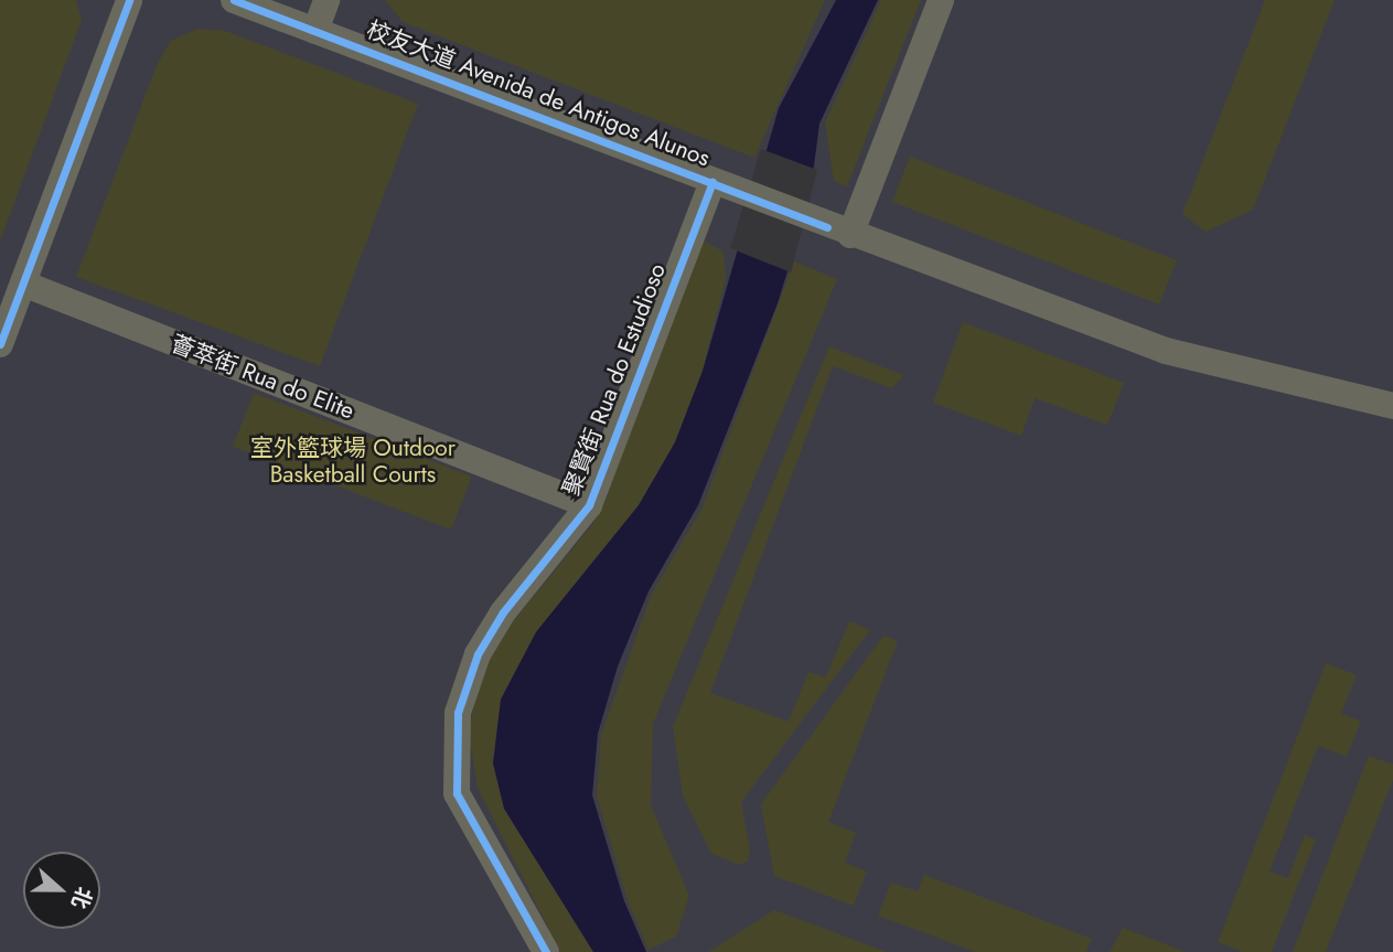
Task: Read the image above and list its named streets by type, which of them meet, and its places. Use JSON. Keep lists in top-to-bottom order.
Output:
{
  "streets": {
    "street": ["校友大道 Avenida de Antigos Alunos", "薈萃街 Rua do Elite", "聚賢街 Rua do Estudioso"]
  },
  "crossings": [
    ["校友大道 Avenida de Antigos Alunos", "聚賢街 Rua do Estudioso"],
    ["薈萃街 Rua do Elite", "聚賢街 Rua do Estudioso"]
  ],
  "parks": ["室外籃球場 Outdoor Basketball Courts"],
  "north": "right"
}
